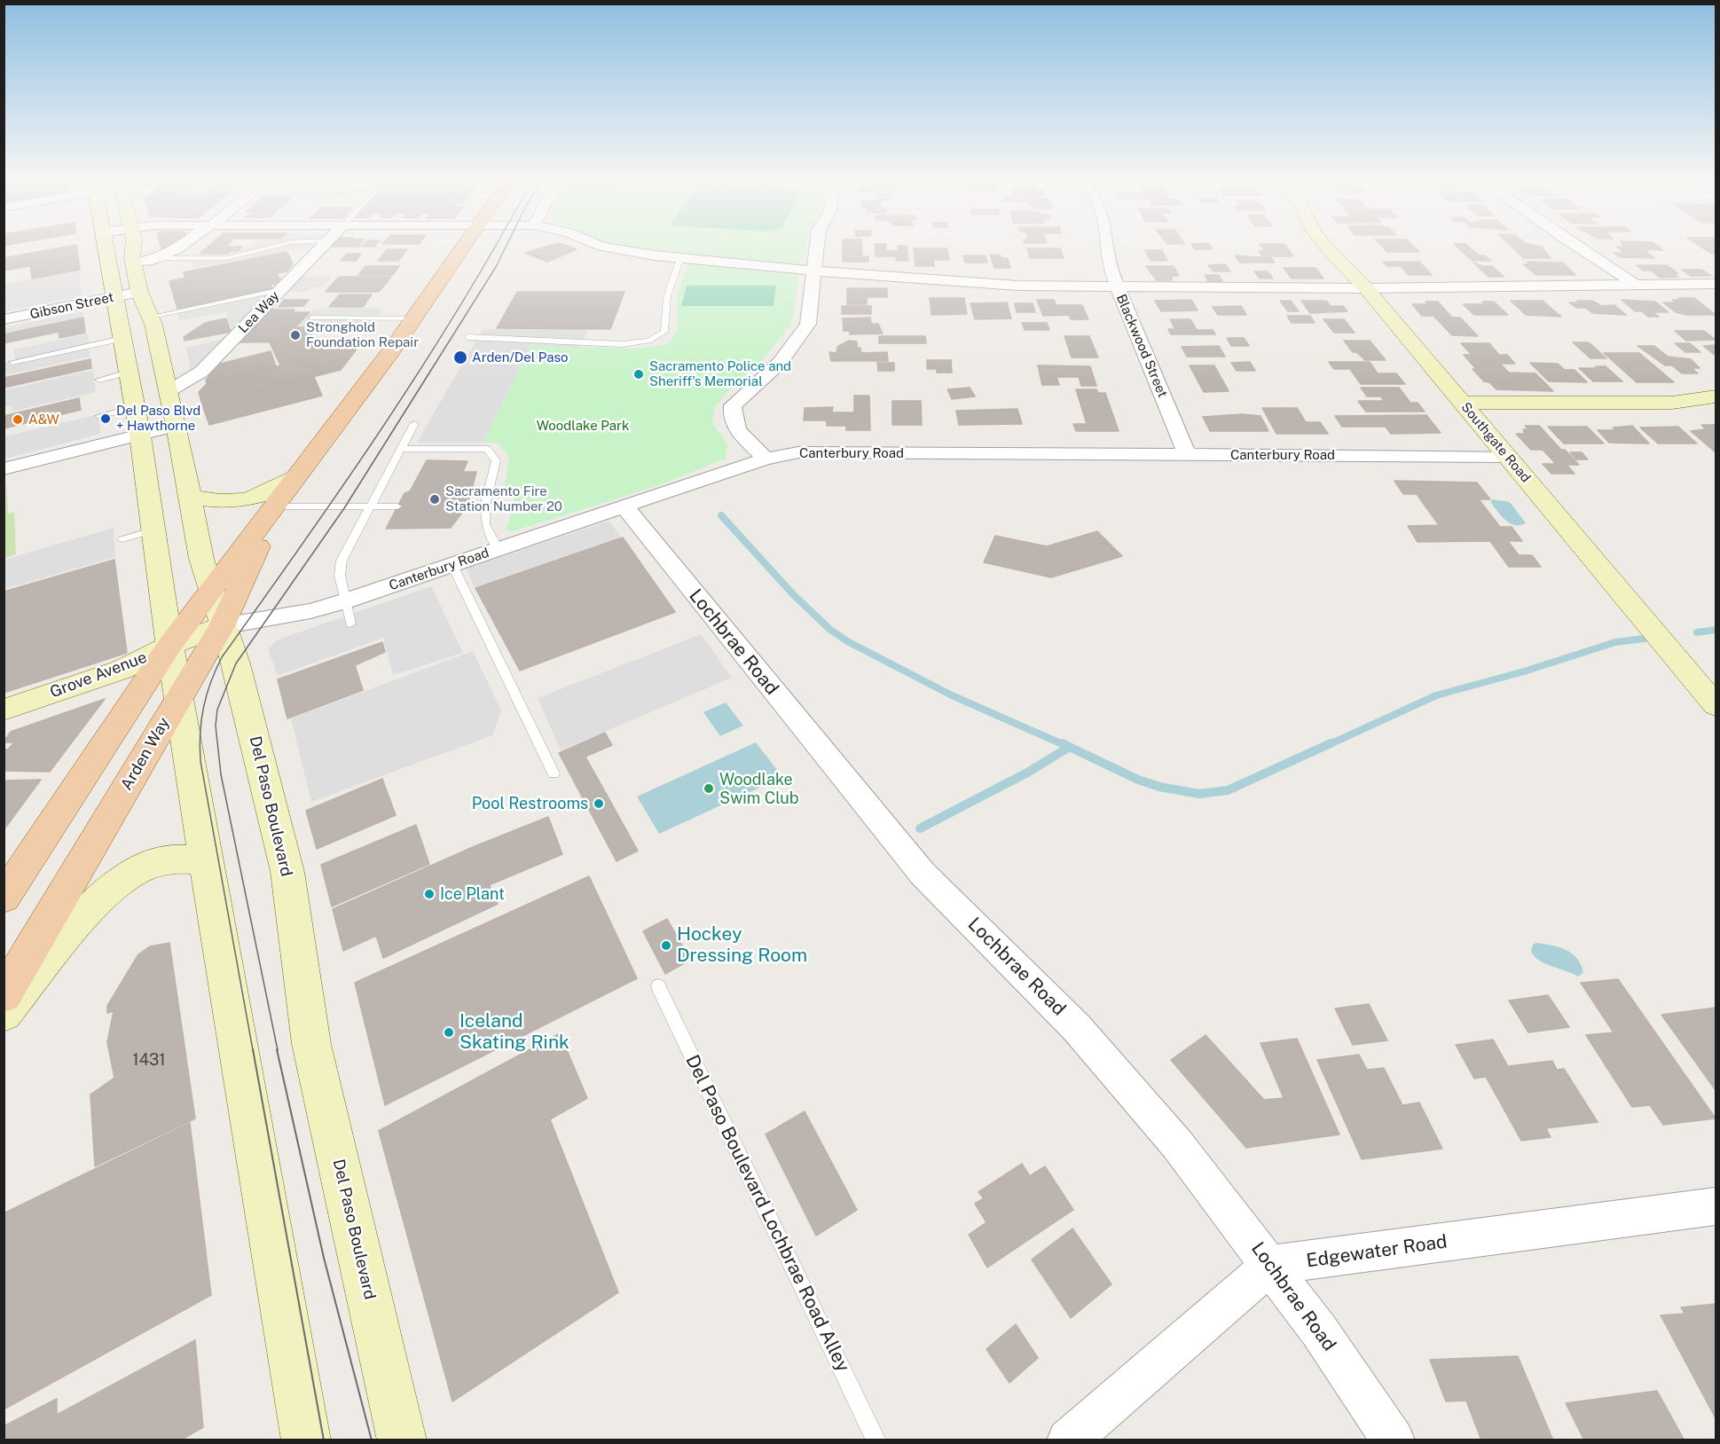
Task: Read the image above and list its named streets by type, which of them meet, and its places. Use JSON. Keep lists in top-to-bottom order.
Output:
{
  "streets": {
    "main road": [
      "Southgate Road",
      "Grove Avenue",
      "Arden Way",
      "Del Paso Boulevard"
    ],
    "street": [
      "Gibson Street",
      "Lea Way",
      "Blackwood Street",
      "Canterbury Road",
      "Lochbrae Road",
      "Edgewater Road"
    ],
    "lane": ["Del Paso Boulevard Lochbrae Road Alley"]
  },
  "crossings": [
    ["Gibson Street", "Del Paso Boulevard"],
    ["Lea Way", "Del Paso Boulevard"],
    ["Blackwood Street", "Canterbury Road"],
    ["Southgate Road", "Canterbury Road"],
    ["Canterbury Road", "Lochbrae Road"],
    ["Canterbury Road", "Grove Avenue"],
    ["Canterbury Road", "Arden Way"],
    ["Canterbury Road", "Del Paso Boulevard"],
    ["Lochbrae Road", "Edgewater Road"],
    ["Grove Avenue", "Arden Way"],
    ["Grove Avenue", "Del Paso Boulevard"],
    ["Arden Way", "Del Paso Boulevard"]
  ],
  "parks": ["Woodlake Park"],
  "places": [
    "Stronghold Foundation Repair",
    "Arden/Del Paso",
    "Sacramento Police and Sheriff's Memorial",
    "Del Paso Blvd + Hawthorne",
    "A&W",
    "Sacramento Fire Station Number 20",
    "Woodlake Swim Club",
    "Pool Restrooms",
    "Ice Plant",
    "Hockey Dressing Room",
    "Iceland Skating Rink"
  ],
  "house_numbers": ["1431"]
}
